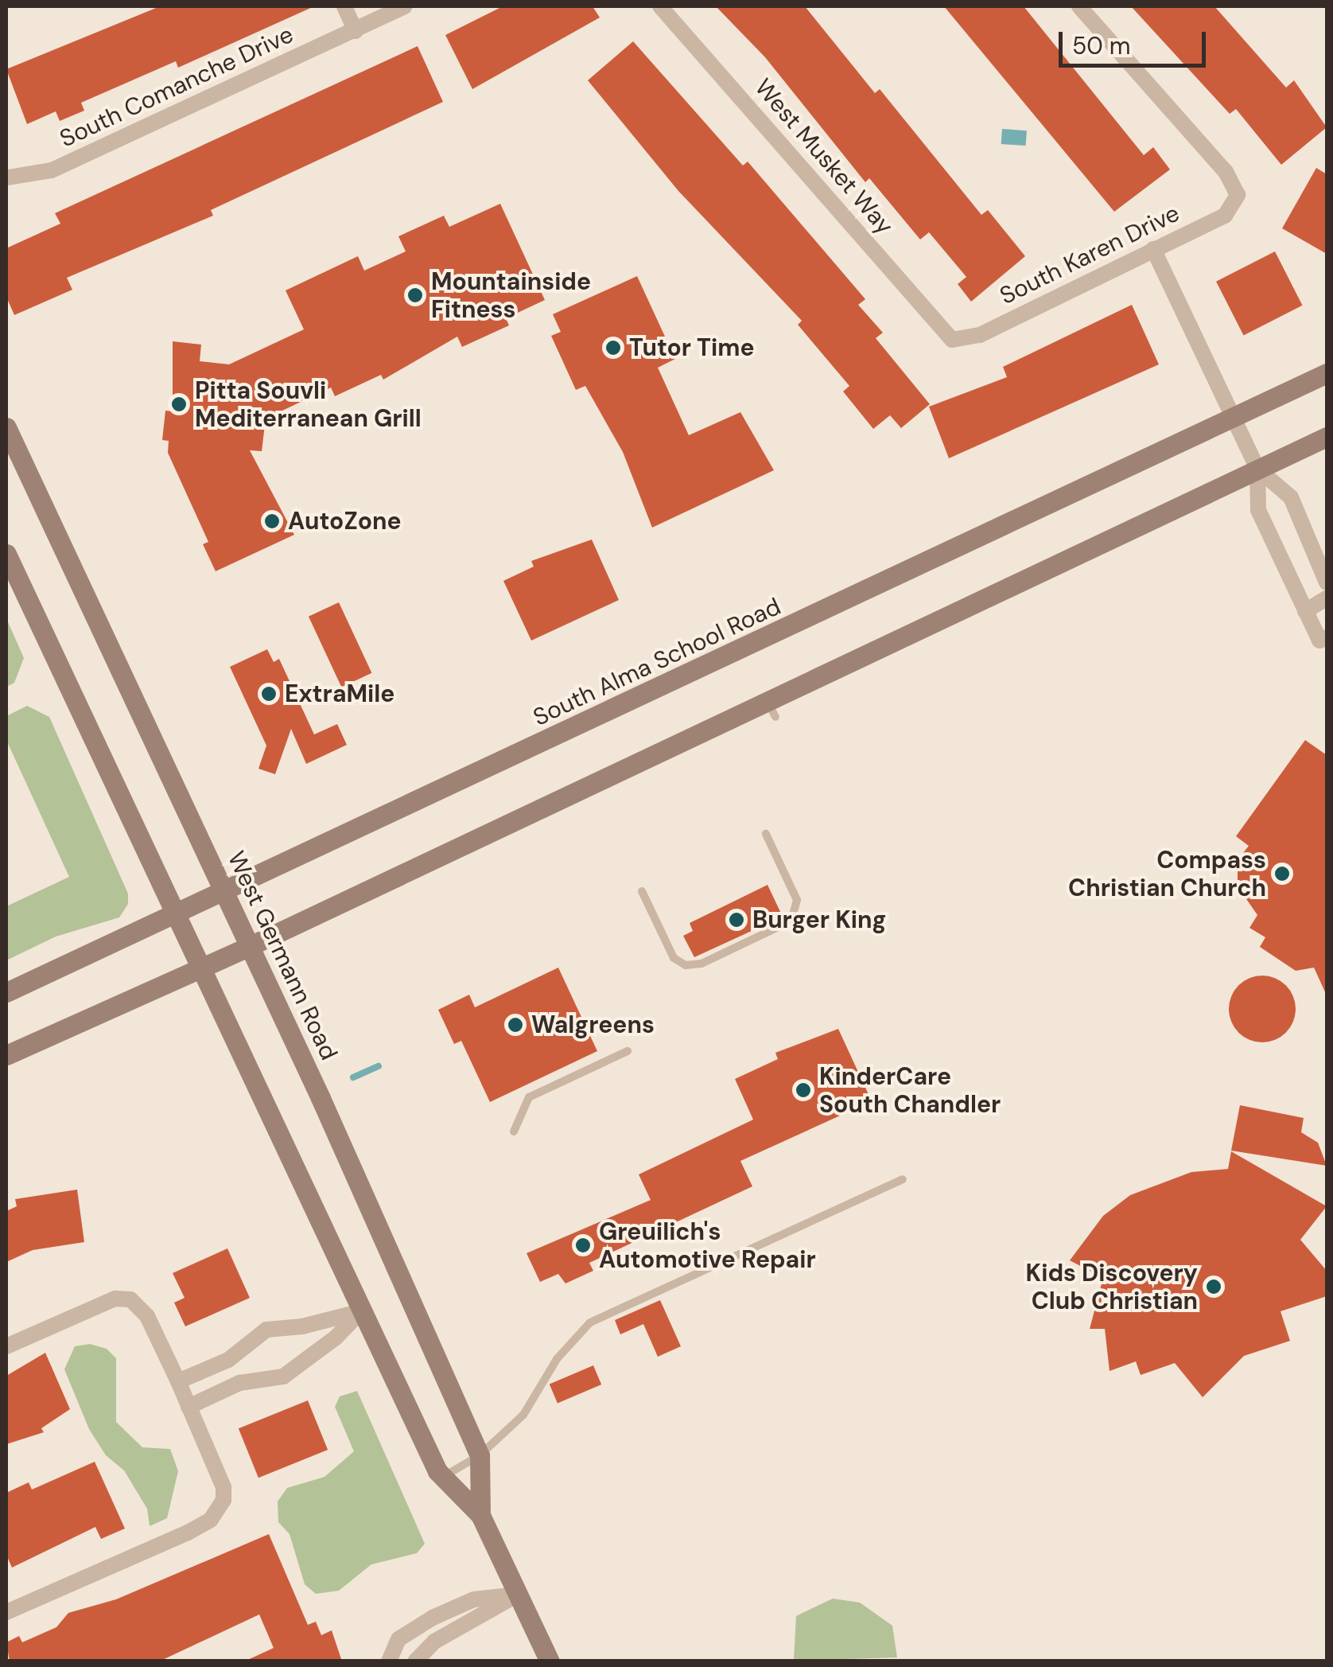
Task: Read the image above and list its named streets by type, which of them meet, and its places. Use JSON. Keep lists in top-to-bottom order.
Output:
{
  "streets": {
    "main road": ["South Alma School Road", "West Germann Road"],
    "street": ["South Comanche Drive", "West Musket Way", "South Karen Drive"]
  },
  "crossings": [
    ["West Musket Way", "South Karen Drive"],
    ["South Alma School Road", "West Germann Road"]
  ],
  "places": [
    "Mountainside Fitness",
    "Tutor Time",
    "Pitta Souvli Mediterranean Grill",
    "AutoZone",
    "ExtraMile",
    "Compass Christian Church",
    "Burger King",
    "Walgreens",
    "KinderCare South Chandler",
    "Greuilich's Automotive Repair",
    "Kids Discovery Club Christian"
  ],
  "scale_bar": "50 m"
}
